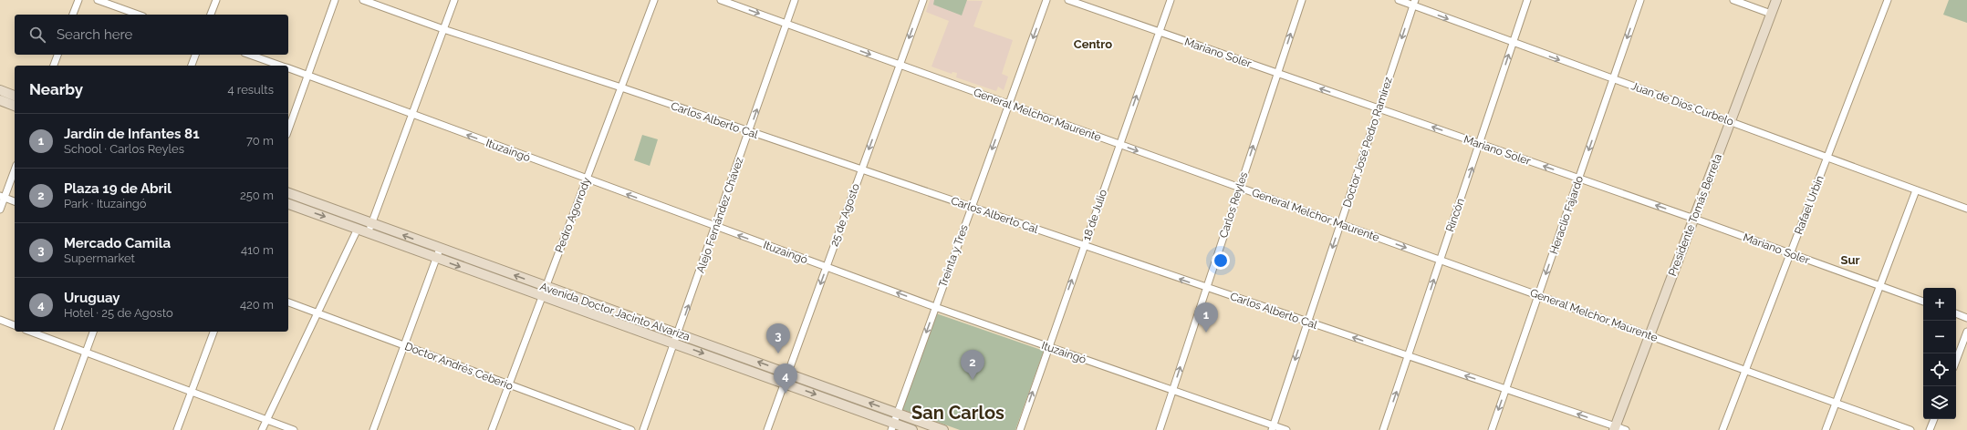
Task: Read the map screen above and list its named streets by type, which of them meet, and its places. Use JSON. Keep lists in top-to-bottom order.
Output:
{
  "streets": {
    "main road": ["Presidente Tomás Berreta", "Avenida Doctor Jacinto Alvariza"],
    "street": [
      "Mariano Soler",
      "Juan de Dios Curbelo",
      "General Melchor Maurente",
      "Carlos Alberto Cal",
      "Doctor José Pedro Ramírez",
      "Ituzaingó",
      "Carlos Reyles",
      "Rafael Urbin",
      "Pedro Agorrody",
      "Alejo Fernández Chávez",
      "25 de Agosto",
      "18 de Julio",
      "Rincón",
      "Heraclio Fajardo",
      "Treinta y Tres",
      "Doctor Andrés Ceberio"
    ]
  },
  "crossings": [
    ["Mariano Soler", "Doctor José Pedro Ramírez"],
    ["Mariano Soler", "Carlos Reyles"],
    ["Mariano Soler", "Rafael Urbin"],
    ["Mariano Soler", "18 de Julio"],
    ["Mariano Soler", "Rincón"],
    ["Mariano Soler", "Heraclio Fajardo"],
    ["Mariano Soler", "Presidente Tomás Berreta"],
    ["Juan de Dios Curbelo", "Doctor José Pedro Ramírez"],
    ["Juan de Dios Curbelo", "Rafael Urbin"],
    ["Juan de Dios Curbelo", "Rincón"],
    ["Juan de Dios Curbelo", "Heraclio Fajardo"],
    ["Juan de Dios Curbelo", "Presidente Tomás Berreta"],
    ["General Melchor Maurente", "Doctor José Pedro Ramírez"],
    ["General Melchor Maurente", "Carlos Reyles"],
    ["General Melchor Maurente", "Rafael Urbin"],
    ["General Melchor Maurente", "Alejo Fernández Chávez"],
    ["General Melchor Maurente", "25 de Agosto"],
    ["General Melchor Maurente", "18 de Julio"],
    ["General Melchor Maurente", "Rincón"],
    ["General Melchor Maurente", "Heraclio Fajardo"],
    ["General Melchor Maurente", "Presidente Tomás Berreta"],
    ["General Melchor Maurente", "Treinta y Tres"],
    ["Carlos Alberto Cal", "Doctor José Pedro Ramírez"],
    ["Carlos Alberto Cal", "Carlos Reyles"],
    ["Carlos Alberto Cal", "Pedro Agorrody"],
    ["Carlos Alberto Cal", "Alejo Fernández Chávez"],
    ["Carlos Alberto Cal", "25 de Agosto"],
    ["Carlos Alberto Cal", "18 de Julio"],
    ["Carlos Alberto Cal", "Rincón"],
    ["Carlos Alberto Cal", "Heraclio Fajardo"],
    ["Carlos Alberto Cal", "Presidente Tomás Berreta"],
    ["Carlos Alberto Cal", "Treinta y Tres"],
    ["Doctor José Pedro Ramírez", "Ituzaingó"],
    ["Ituzaingó", "Carlos Reyles"],
    ["Ituzaingó", "Pedro Agorrody"],
    ["Ituzaingó", "Alejo Fernández Chávez"],
    ["Ituzaingó", "25 de Agosto"],
    ["Ituzaingó", "18 de Julio"],
    ["Ituzaingó", "Treinta y Tres"],
    ["Pedro Agorrody", "Avenida Doctor Jacinto Alvariza"],
    ["Pedro Agorrody", "Doctor Andrés Ceberio"],
    ["Alejo Fernández Chávez", "Avenida Doctor Jacinto Alvariza"],
    ["25 de Agosto", "Avenida Doctor Jacinto Alvariza"],
    ["Treinta y Tres", "Avenida Doctor Jacinto Alvariza"]
  ],
  "one_way": [
    "Mariano Soler",
    "Juan de Dios Curbelo",
    "Doctor José Pedro Ramírez",
    "Ituzaingó",
    "Carlos Reyles",
    "Alejo Fernández Chávez",
    "25 de Agosto",
    "18 de Julio",
    "Rincón",
    "Heraclio Fajardo",
    "Treinta y Tres"
  ],
  "districts": ["Centro", "Sur", "San Carlos"],
  "page": {
    "search": "Search here",
    "heading": ["Nearby", "4 results"],
    "list": [
      {
        "mark": "1",
        "name": "Jardín de Infantes 81",
        "note": "School · Carlos Reyles",
        "value": "70 m"
      },
      {
        "mark": "2",
        "name": "Plaza 19 de Abril",
        "note": "Park · Ituzaingó",
        "value": "250 m"
      },
      {
        "mark": "3",
        "name": "Mercado Camila",
        "note": "Supermarket",
        "value": "410 m"
      },
      {
        "mark": "4",
        "name": "Uruguay",
        "note": "Hotel · 25 de Agosto",
        "value": "420 m"
      }
    ],
    "map_buttons": ["+", "−"],
    "pins": [
      "1",
      "3",
      "2",
      "4"
    ]
  }
}
